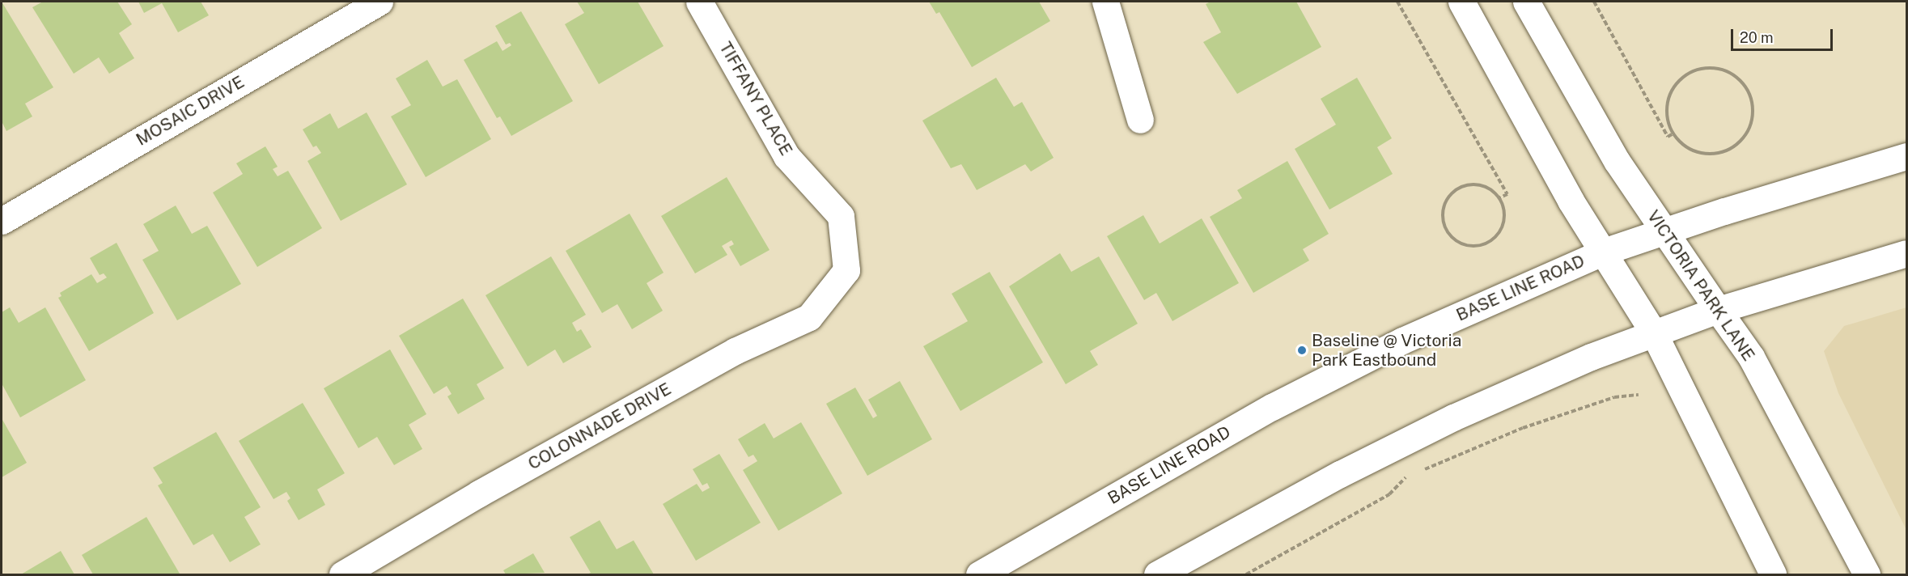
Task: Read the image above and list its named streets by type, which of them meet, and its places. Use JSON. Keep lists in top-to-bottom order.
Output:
{
  "streets": {
    "main road": [
      "TIFFANY PLACE",
      "MOSAIC DRIVE",
      "VICTORIA PARK LANE",
      "BASE LINE ROAD",
      "COLONNADE DRIVE"
    ]
  },
  "crossings": [
    ["TIFFANY PLACE", "COLONNADE DRIVE"],
    ["VICTORIA PARK LANE", "BASE LINE ROAD"]
  ],
  "places": ["Baseline @ Victoria Park Eastbound"],
  "scale_bar": "20 m"
}
